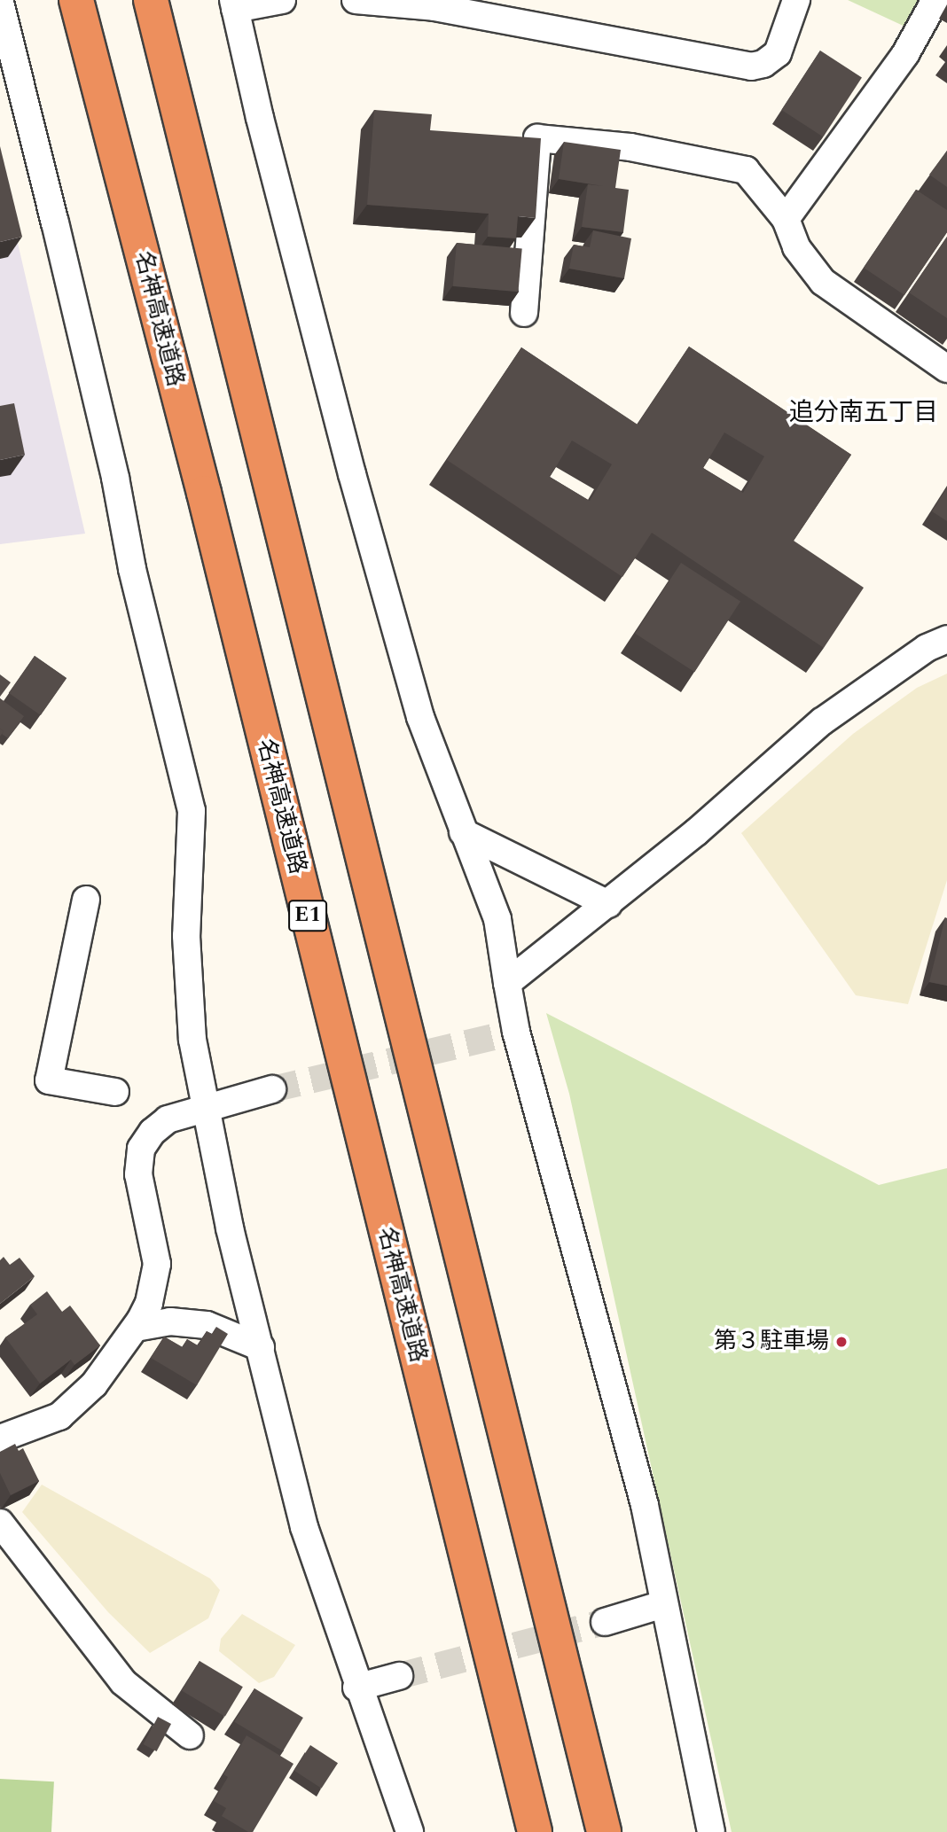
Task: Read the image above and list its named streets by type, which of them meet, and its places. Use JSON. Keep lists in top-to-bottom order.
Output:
{
  "streets": {
    "highway": ["名神高速道路", "E1"]
  },
  "districts": ["追分南五丁目"],
  "places": ["第３駐車場"]
}
